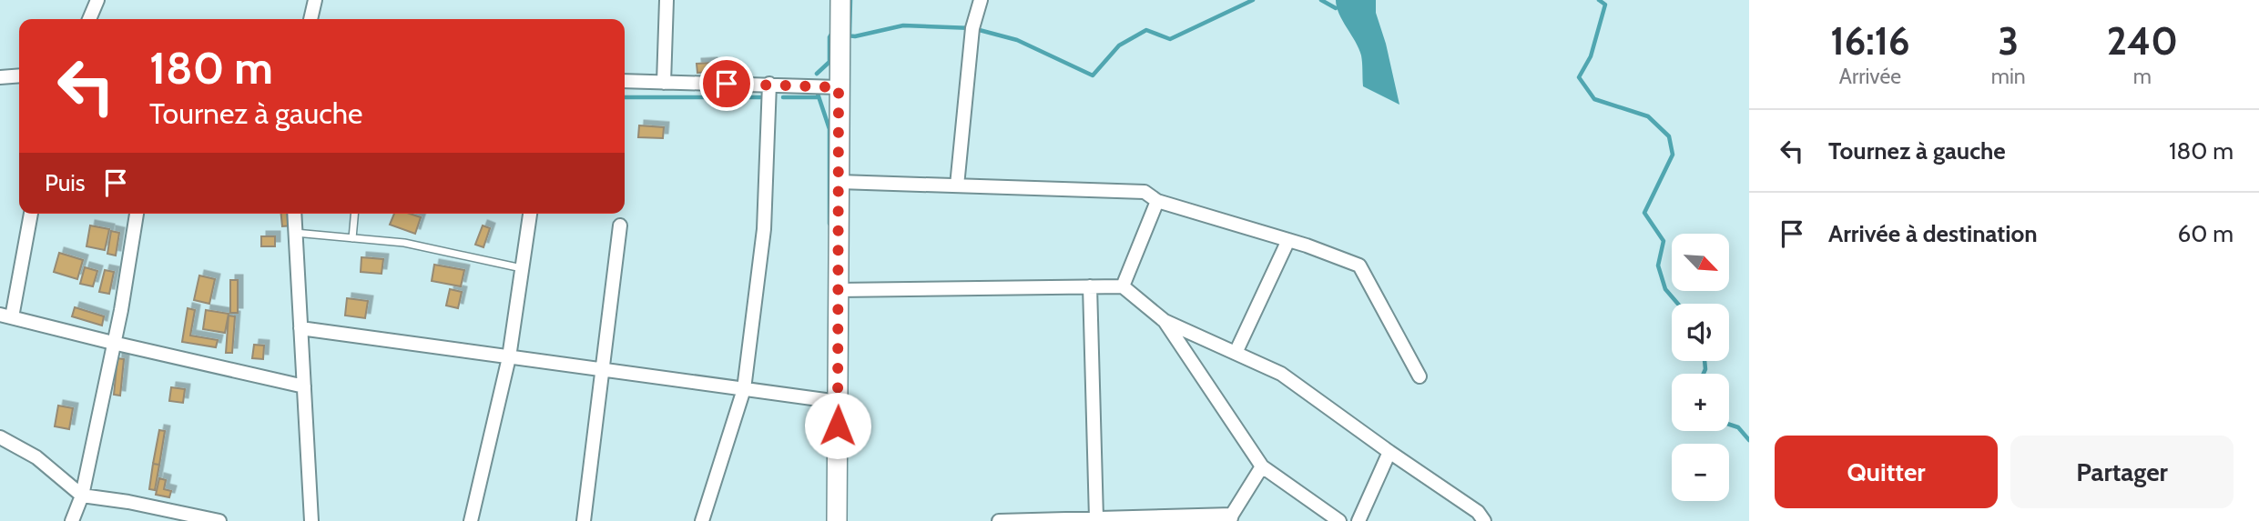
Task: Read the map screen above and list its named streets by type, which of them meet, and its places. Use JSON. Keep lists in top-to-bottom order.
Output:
{
  "north": "bottom right",
  "page": {
    "eta": [
      "16:16",
      "Arrivée",
      "3",
      "min",
      "240",
      "m"
    ],
    "turn": ["180 m", "Tournez à gauche"],
    "list": [
      {
        "name": "Tournez à gauche",
        "value": "180 m"
      },
      {
        "name": "Arrivée à destination",
        "value": "60 m"
      }
    ],
    "then": "Puis",
    "map_buttons": ["+", "−"],
    "buttons": ["Quitter", "Partager"]
  }
}
